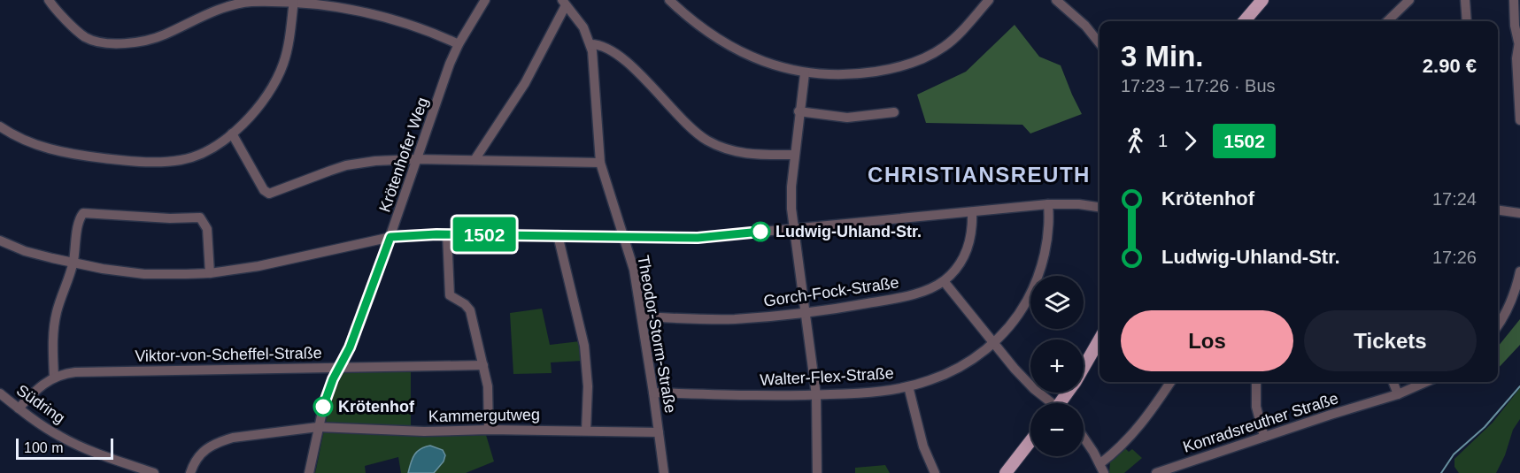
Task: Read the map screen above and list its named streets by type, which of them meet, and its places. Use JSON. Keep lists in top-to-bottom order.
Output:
{
  "streets": {
    "street": [
      "Krötenhofer Weg",
      "Gorch-Fock-Straße",
      "Theodor-Storm-Straße",
      "Viktor-von-Scheffel-Straße",
      "Walter-Flex-Straße",
      "Südring",
      "Kammergutweg",
      "Konradsreuther Straße"
    ]
  },
  "crossings": [
    ["Krötenhofer Weg", "Viktor-von-Scheffel-Straße"],
    ["Krötenhofer Weg", "Kammergutweg"],
    ["Gorch-Fock-Straße", "Theodor-Storm-Straße"],
    ["Theodor-Storm-Straße", "Walter-Flex-Straße"],
    ["Theodor-Storm-Straße", "Kammergutweg"],
    ["Viktor-von-Scheffel-Straße", "Südring"]
  ],
  "districts": ["CHRISTIANSREUTH"],
  "places": ["Ludwig-Uhland-Str.", "Krötenhof"],
  "lines": ["bus line 1502"],
  "scale_bar": "100 m",
  "page": {
    "on_map": "1502",
    "heading": ["3 Min.", "17:23 – 17:26 · Bus", "2.90 €"],
    "legs": ["1", "1502"],
    "list": [
      {
        "name": "Krötenhof",
        "value": "17:24"
      },
      {
        "name": "Ludwig-Uhland-Str.",
        "value": "17:26"
      }
    ],
    "map_buttons": ["+", "−"],
    "buttons": ["Los", "Tickets"],
    "scale": "100 m"
  }
}
